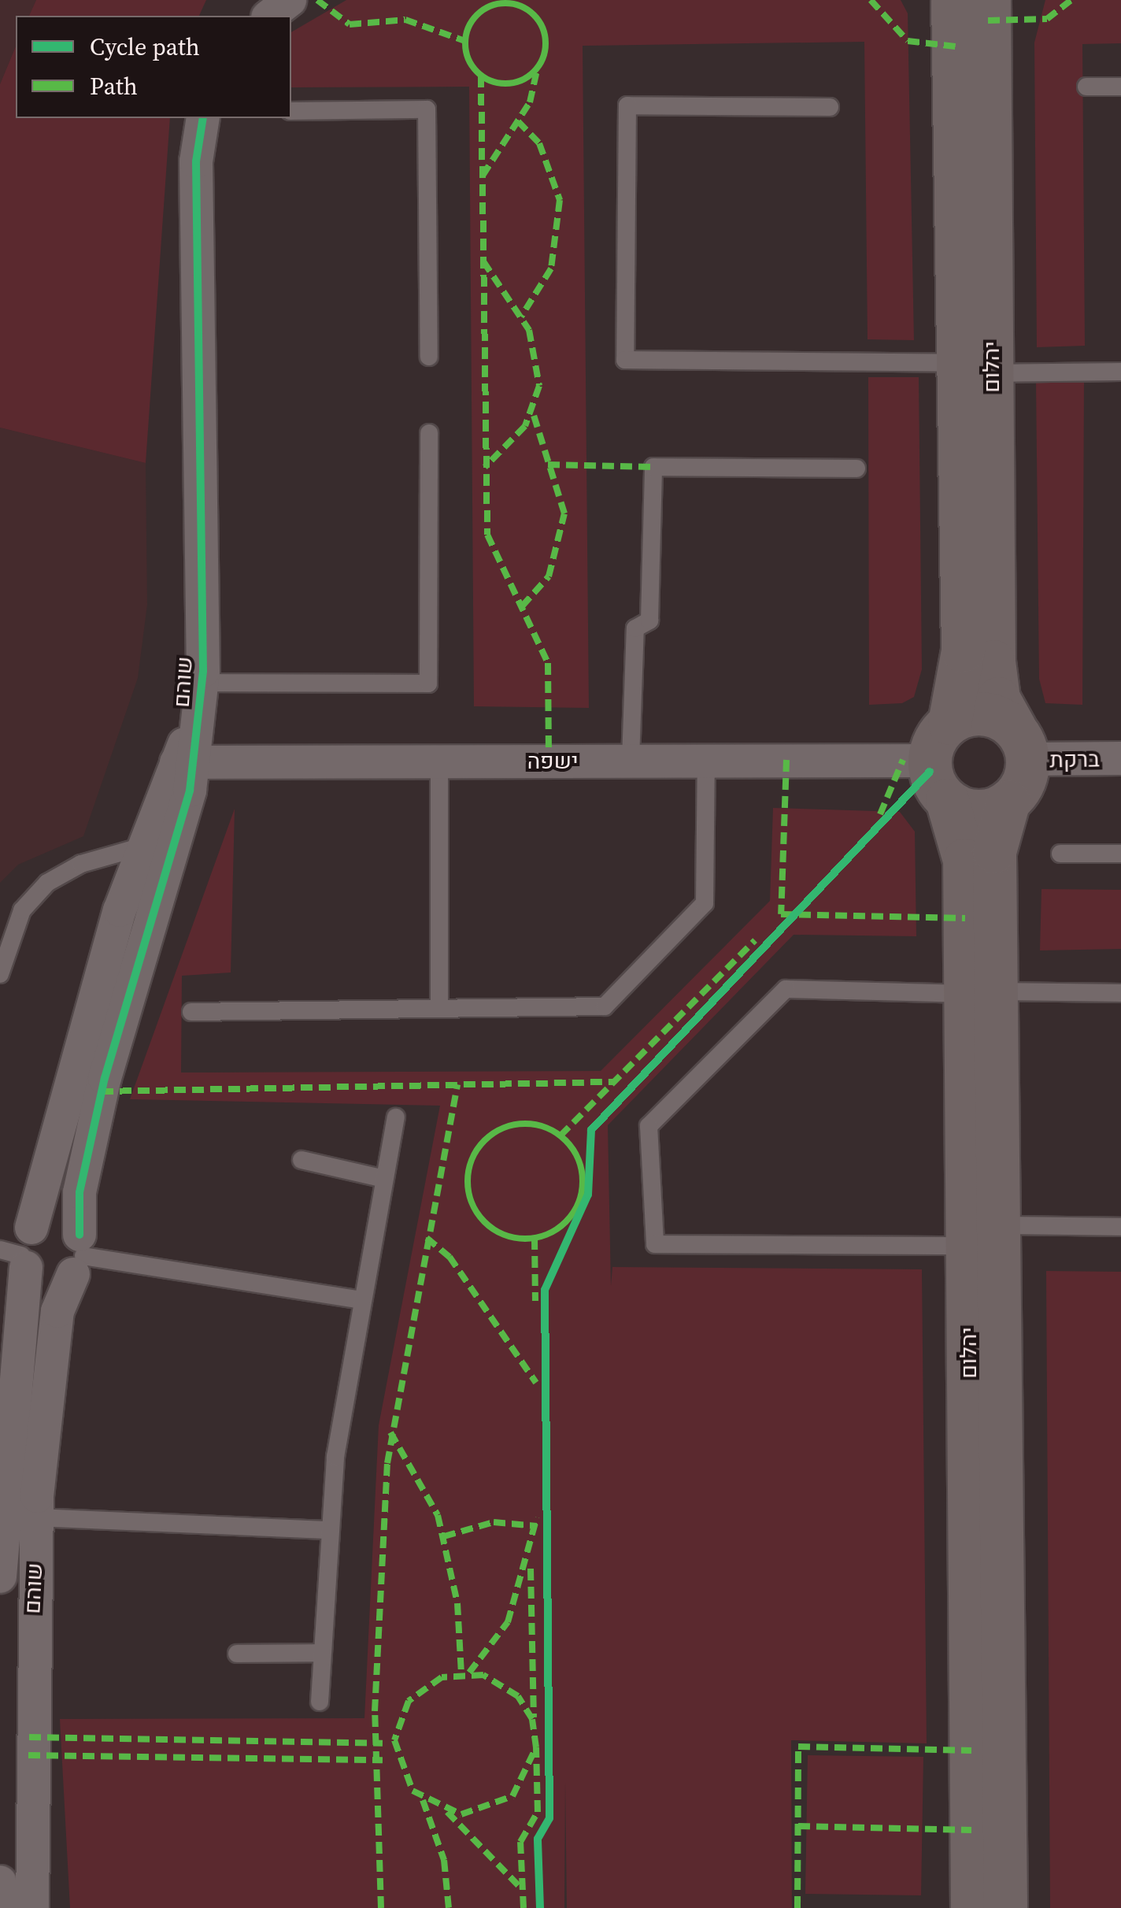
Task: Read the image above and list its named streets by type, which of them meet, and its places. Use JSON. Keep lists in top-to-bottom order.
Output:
{
  "streets": {
    "street": [
      "יהלום",
      "שוהם",
      "ברקת",
      "ישפה"
    ]
  },
  "crossings": [
    ["יהלום", "ברקת"],
    ["יהלום", "ישפה"],
    ["שוהם", "ישפה"],
    ["ברקת", "ישפה"]
  ],
  "legend": ["Cycle path", "Path"]
}
